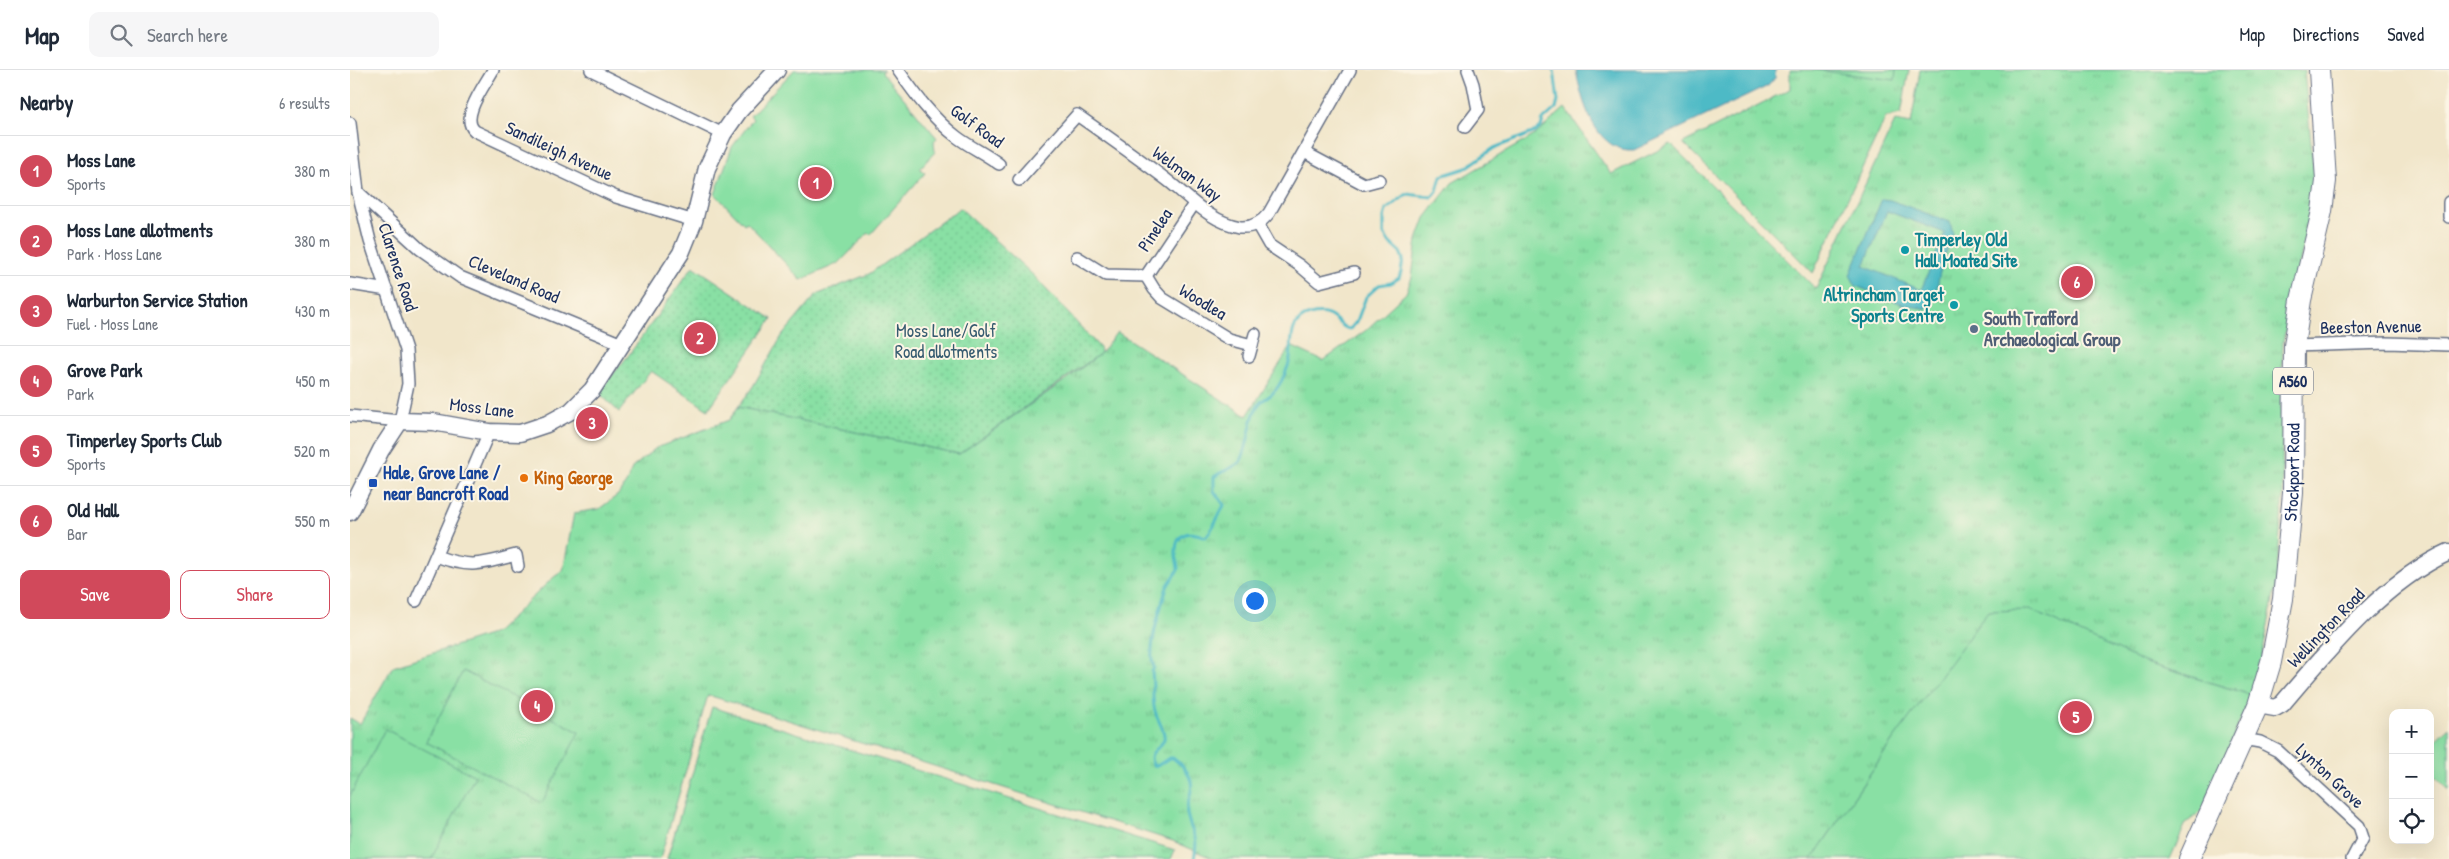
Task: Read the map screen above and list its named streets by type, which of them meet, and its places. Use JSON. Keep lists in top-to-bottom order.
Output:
{
  "streets": {
    "highway": ["A560", "Stockport Road"],
    "street": [
      "Golf Road",
      "Sandileigh Avenue",
      "Welman Way",
      "Pinelea",
      "Clarence Road",
      "Cleveland Road",
      "Woodlea",
      "Beeston Avenue",
      "Moss Lane",
      "Wellington Road",
      "Lynton Grove"
    ]
  },
  "crossings": [
    ["Sandileigh Avenue", "Moss Lane"],
    ["Welman Way", "Pinelea"],
    ["Pinelea", "Woodlea"],
    ["Clarence Road", "Cleveland Road"],
    ["Clarence Road", "Moss Lane"],
    ["Cleveland Road", "Moss Lane"],
    ["Beeston Avenue", "Stockport Road"],
    ["Stockport Road", "Wellington Road"],
    ["Stockport Road", "Lynton Grove"]
  ],
  "parks": ["Moss Lane/Golf Road allotments"],
  "places": {
    "other": [
      "Timperley Old Hall Moated Site",
      "Altrincham Target Sports Centre",
      "South Trafford Archaeological Group",
      "King George"
    ],
    "transit": ["Hale, Grove Lane / near Bancroft Road"]
  },
  "page": {
    "header": "Map",
    "search": "Search here",
    "nav": ["Map", "Directions", "Saved"],
    "heading": ["Nearby", "6 results"],
    "list": [
      {
        "mark": "1",
        "name": "Moss Lane",
        "note": "Sports",
        "value": "380 m"
      },
      {
        "mark": "2",
        "name": "Moss Lane allotments",
        "note": "Park · Moss Lane",
        "value": "380 m"
      },
      {
        "mark": "3",
        "name": "Warburton Service Station",
        "note": "Fuel · Moss Lane",
        "value": "430 m"
      },
      {
        "mark": "4",
        "name": "Grove Park",
        "note": "Park",
        "value": "450 m"
      },
      {
        "mark": "5",
        "name": "Timperley Sports Club",
        "note": "Sports",
        "value": "520 m"
      },
      {
        "mark": "6",
        "name": "Old Hall",
        "note": "Bar",
        "value": "550 m"
      }
    ],
    "pins": [
      "1",
      "6",
      "2",
      "3",
      "4",
      "5"
    ],
    "buttons": ["Save", "Share"],
    "map_buttons": ["+", "−"]
  }
}
